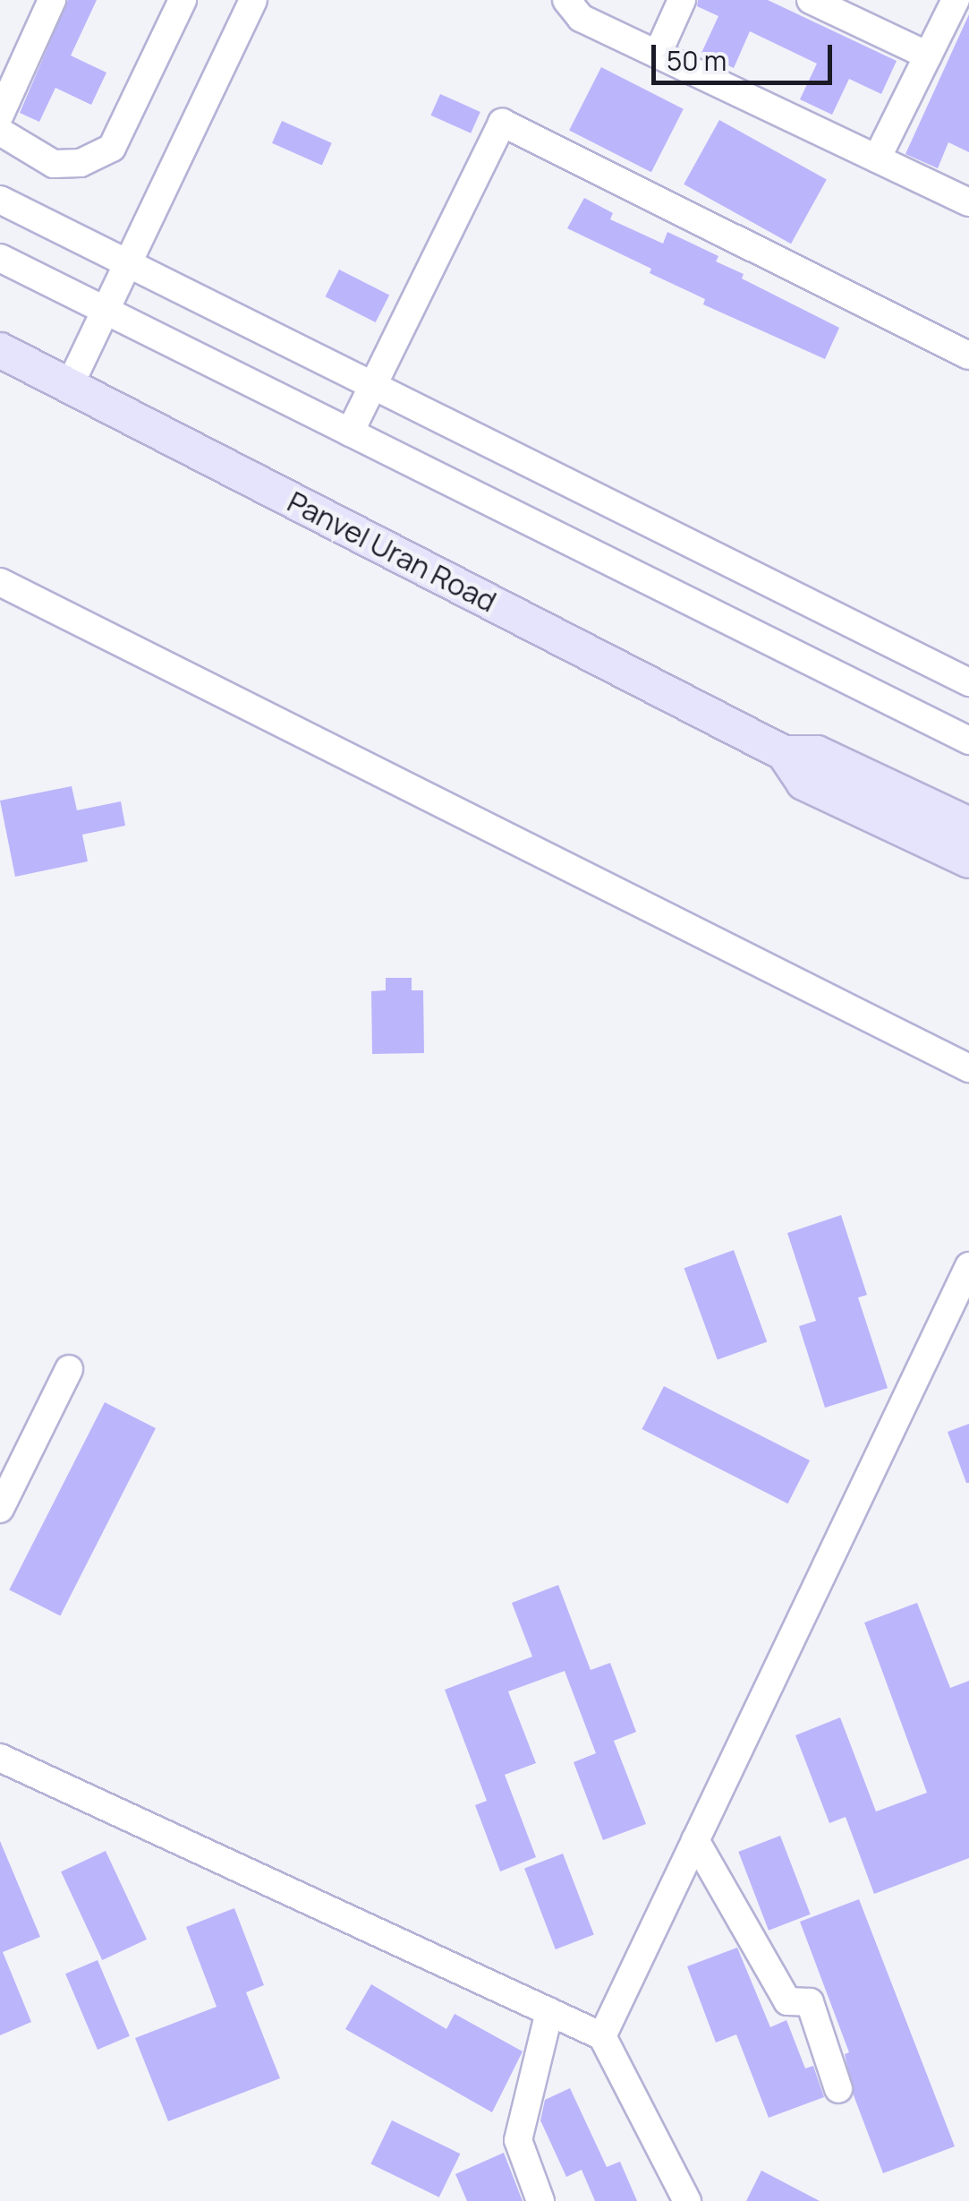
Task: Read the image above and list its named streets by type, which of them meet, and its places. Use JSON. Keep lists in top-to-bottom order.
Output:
{
  "streets": {
    "main road": ["Panvel Uran Road"]
  },
  "scale_bar": "50 m"
}
